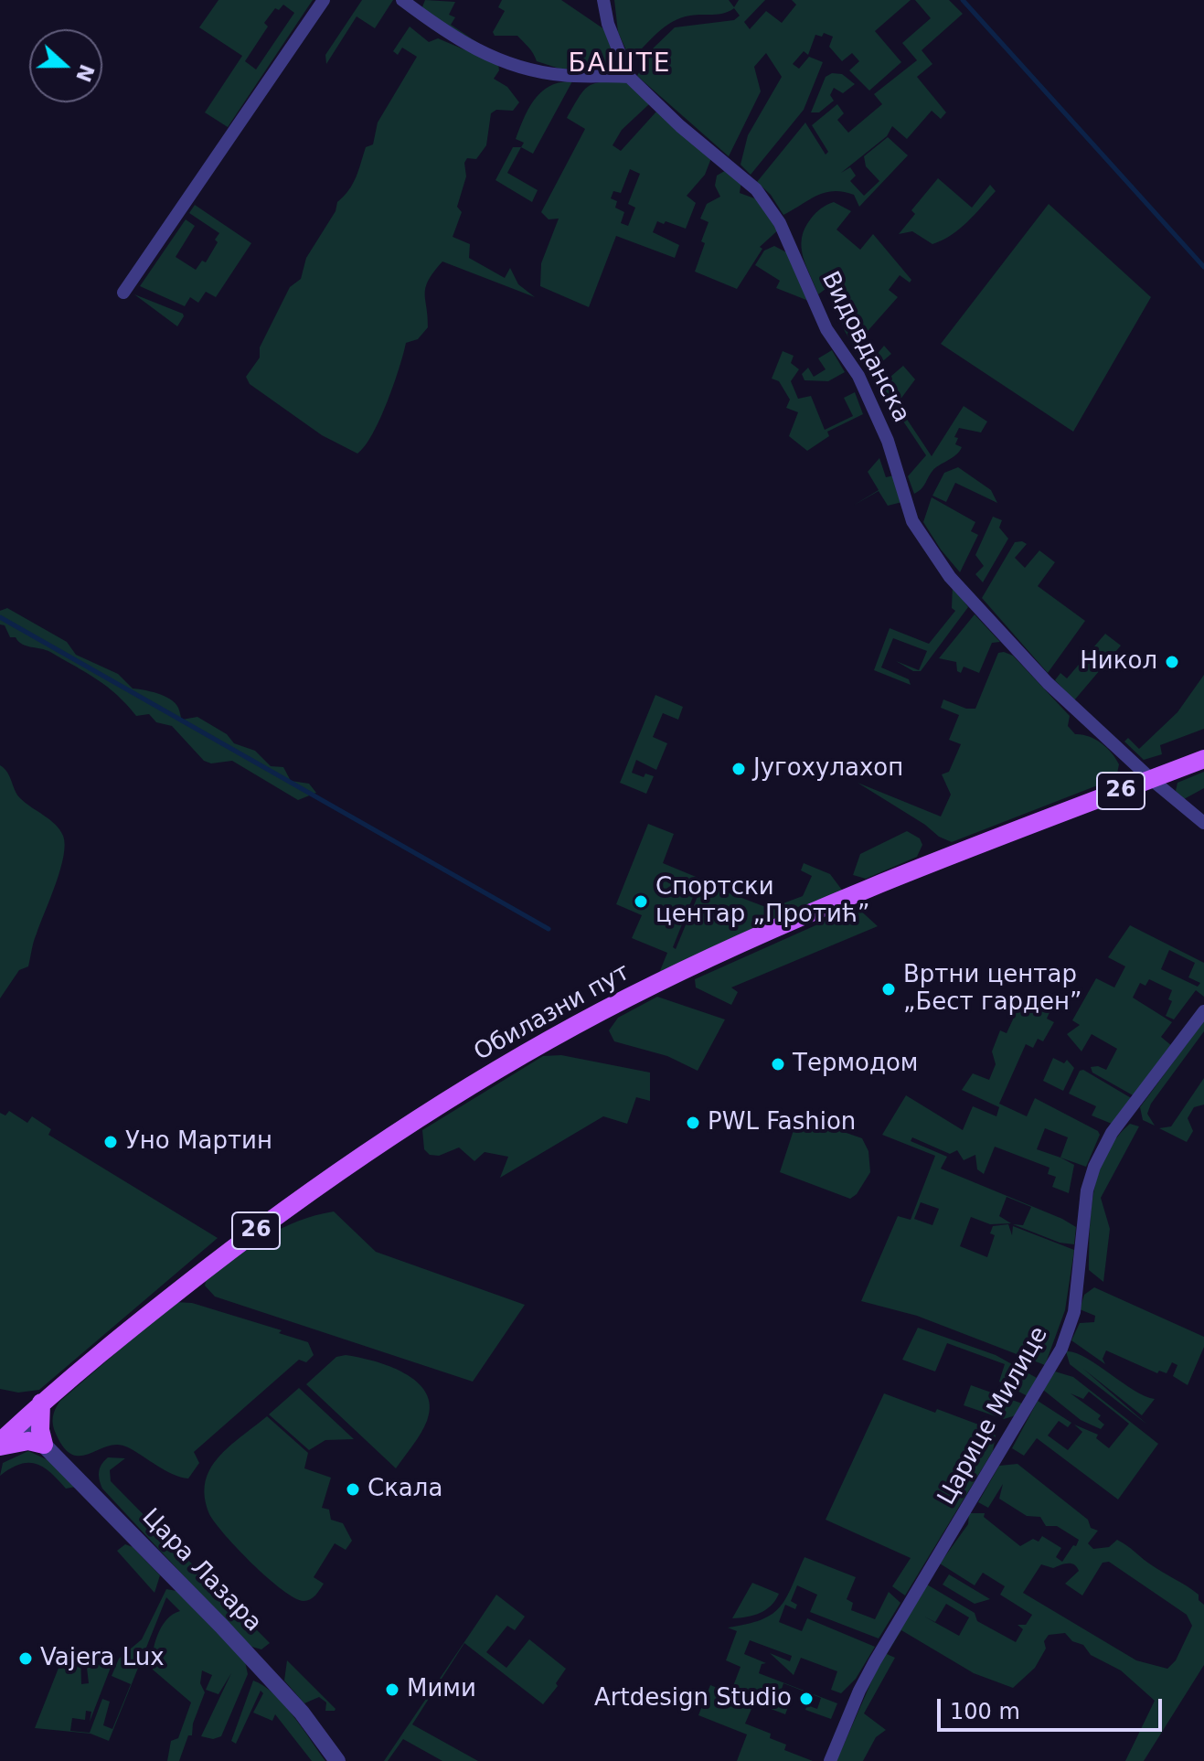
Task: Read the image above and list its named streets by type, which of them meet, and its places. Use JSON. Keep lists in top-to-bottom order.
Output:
{
  "streets": {
    "main road": ["26", "Обилазни пут"],
    "street": ["Видовданска", "Царице Милице", "Цара Лазара"]
  },
  "crossings": [
    ["Видовданска", "Обилазни пут"],
    ["Обилазни пут", "Цара Лазара"]
  ],
  "districts": ["БАШТЕ"],
  "places": [
    "Никол",
    "Југохулахоп",
    "Спортски центар „Протић”",
    "Вртни центар „Бест гарден”",
    "Термодом",
    "PWL Fashion",
    "Уно Мартин",
    "Скала",
    "Vajera Lux",
    "Мими",
    "Artdesign Studio"
  ],
  "scale_bar": "100 m",
  "north": "right"
}
